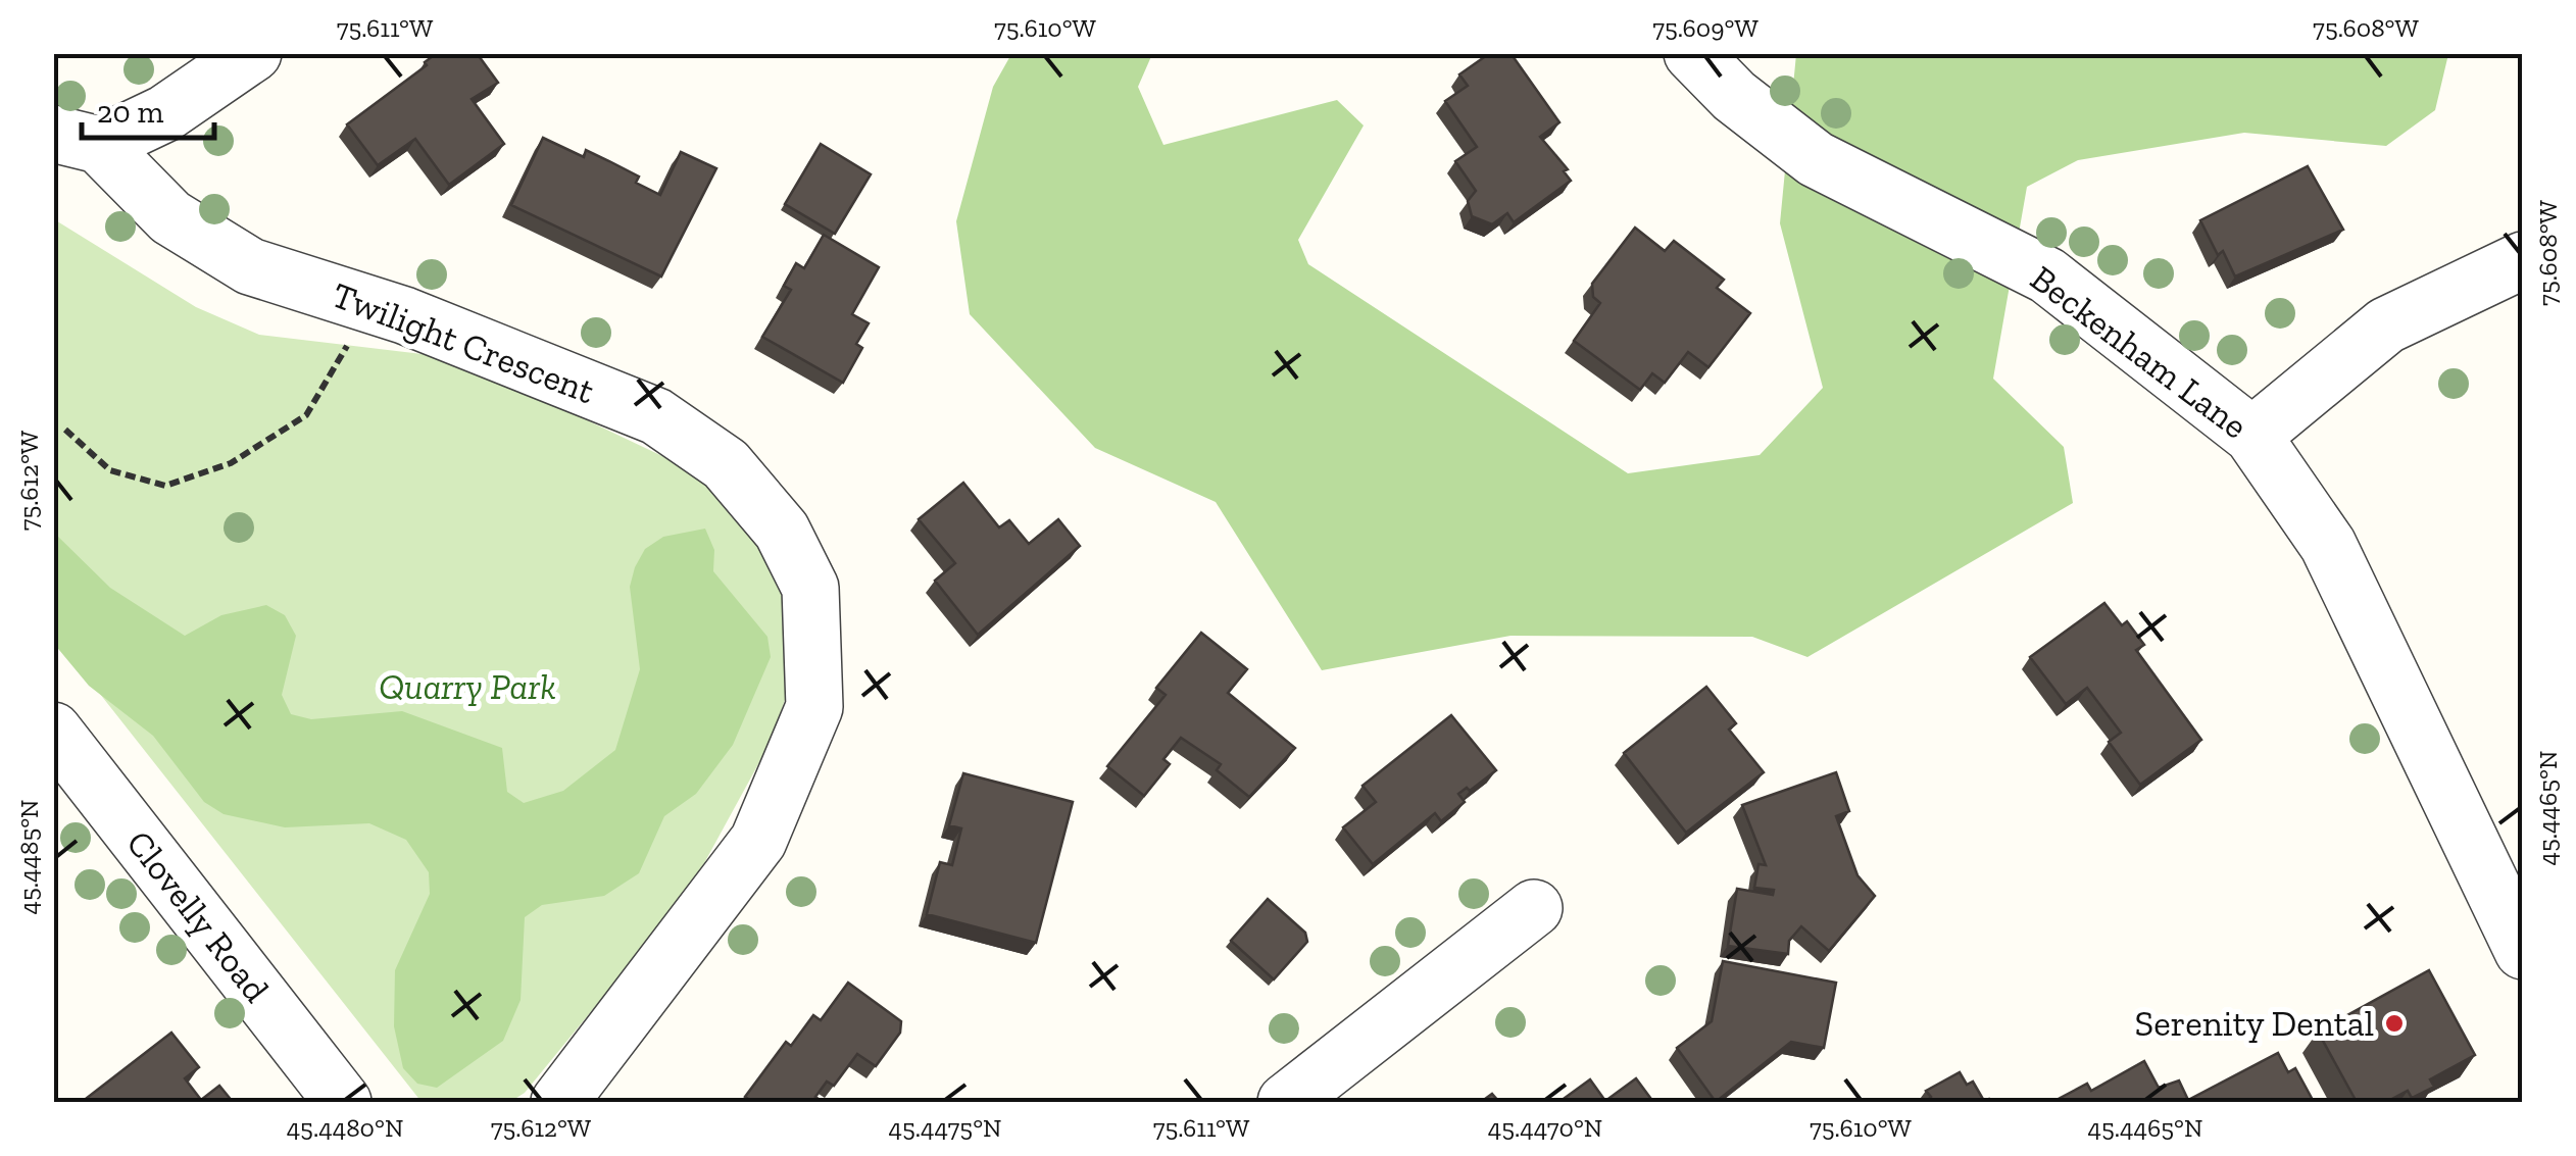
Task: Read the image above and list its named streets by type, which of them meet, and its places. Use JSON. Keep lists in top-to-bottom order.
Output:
{
  "streets": {
    "street": ["Twilight Crescent", "Beckenham Lane", "Clovelly Road"]
  },
  "parks": ["Quarry Park"],
  "places": ["Serenity Dental"],
  "scale_bar": "20 m",
  "coordinates": [
    "75.611°W",
    "75.610°W",
    "75.609°W",
    "75.608°W",
    "75.612°W",
    "45.4465°N",
    "45.4485°N",
    "45.4480°N",
    "45.4475°N",
    "45.4470°N"
  ]
}
